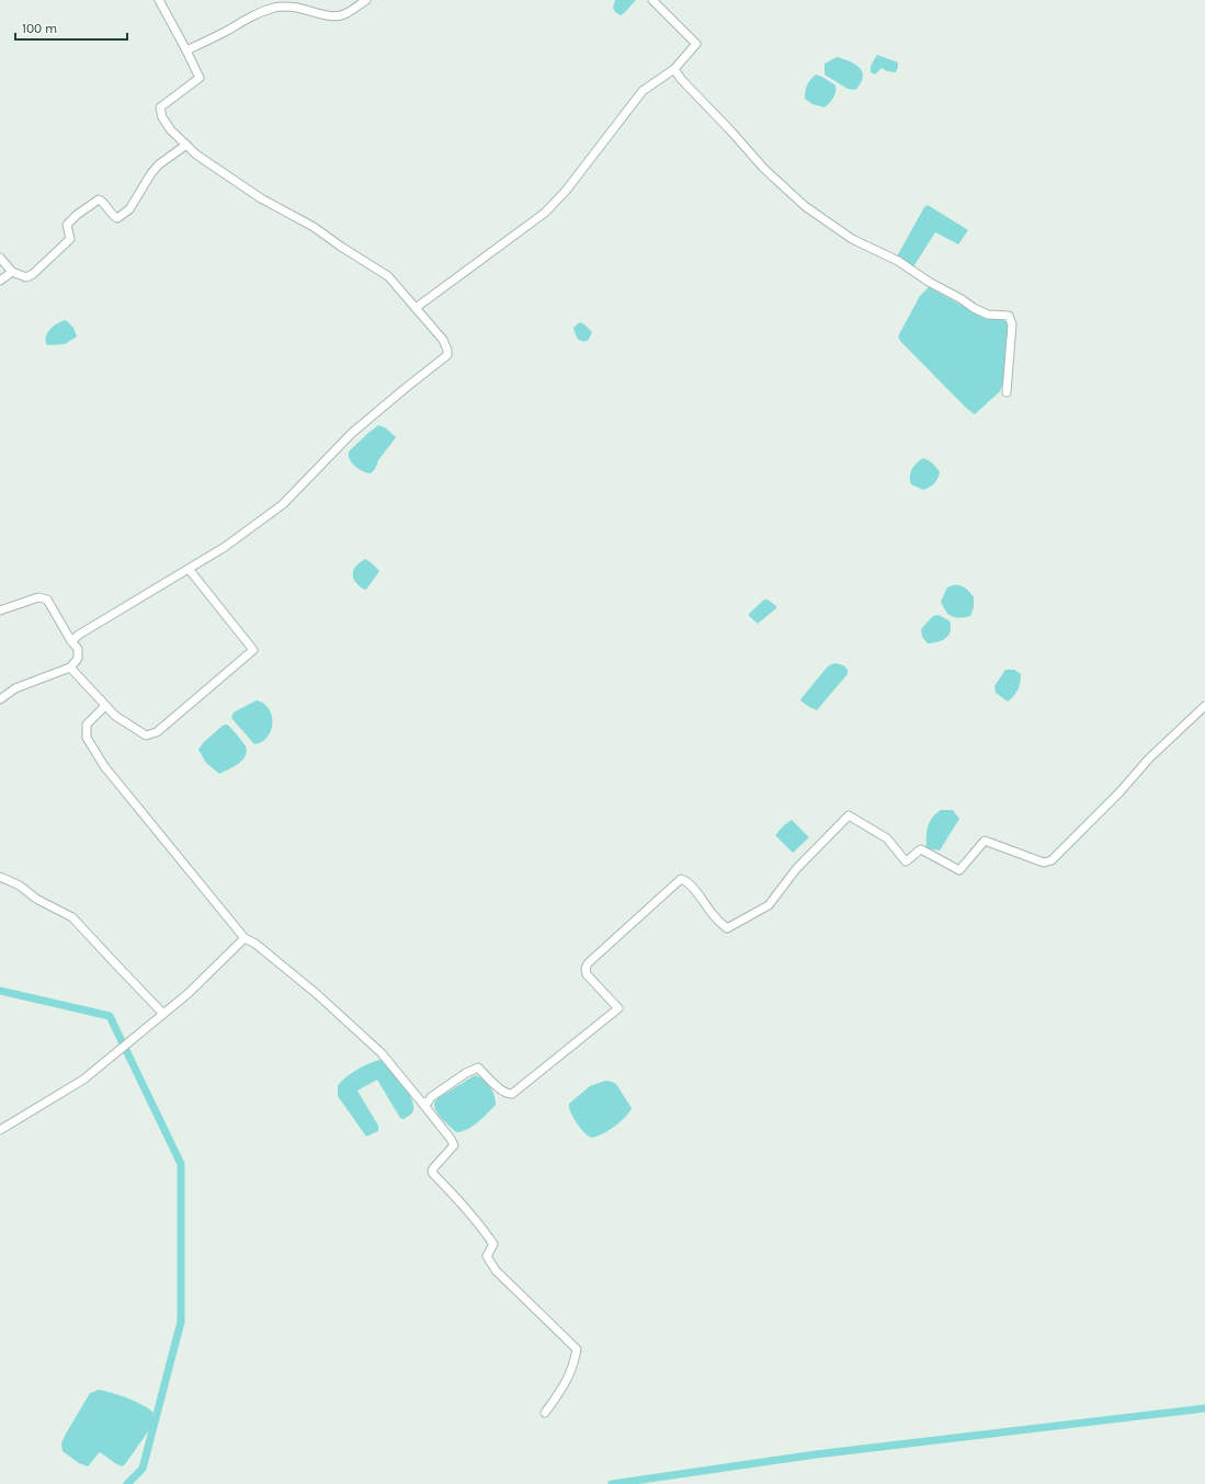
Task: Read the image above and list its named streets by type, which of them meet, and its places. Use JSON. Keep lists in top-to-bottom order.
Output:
{
  "scale_bar": "100 m"
}
